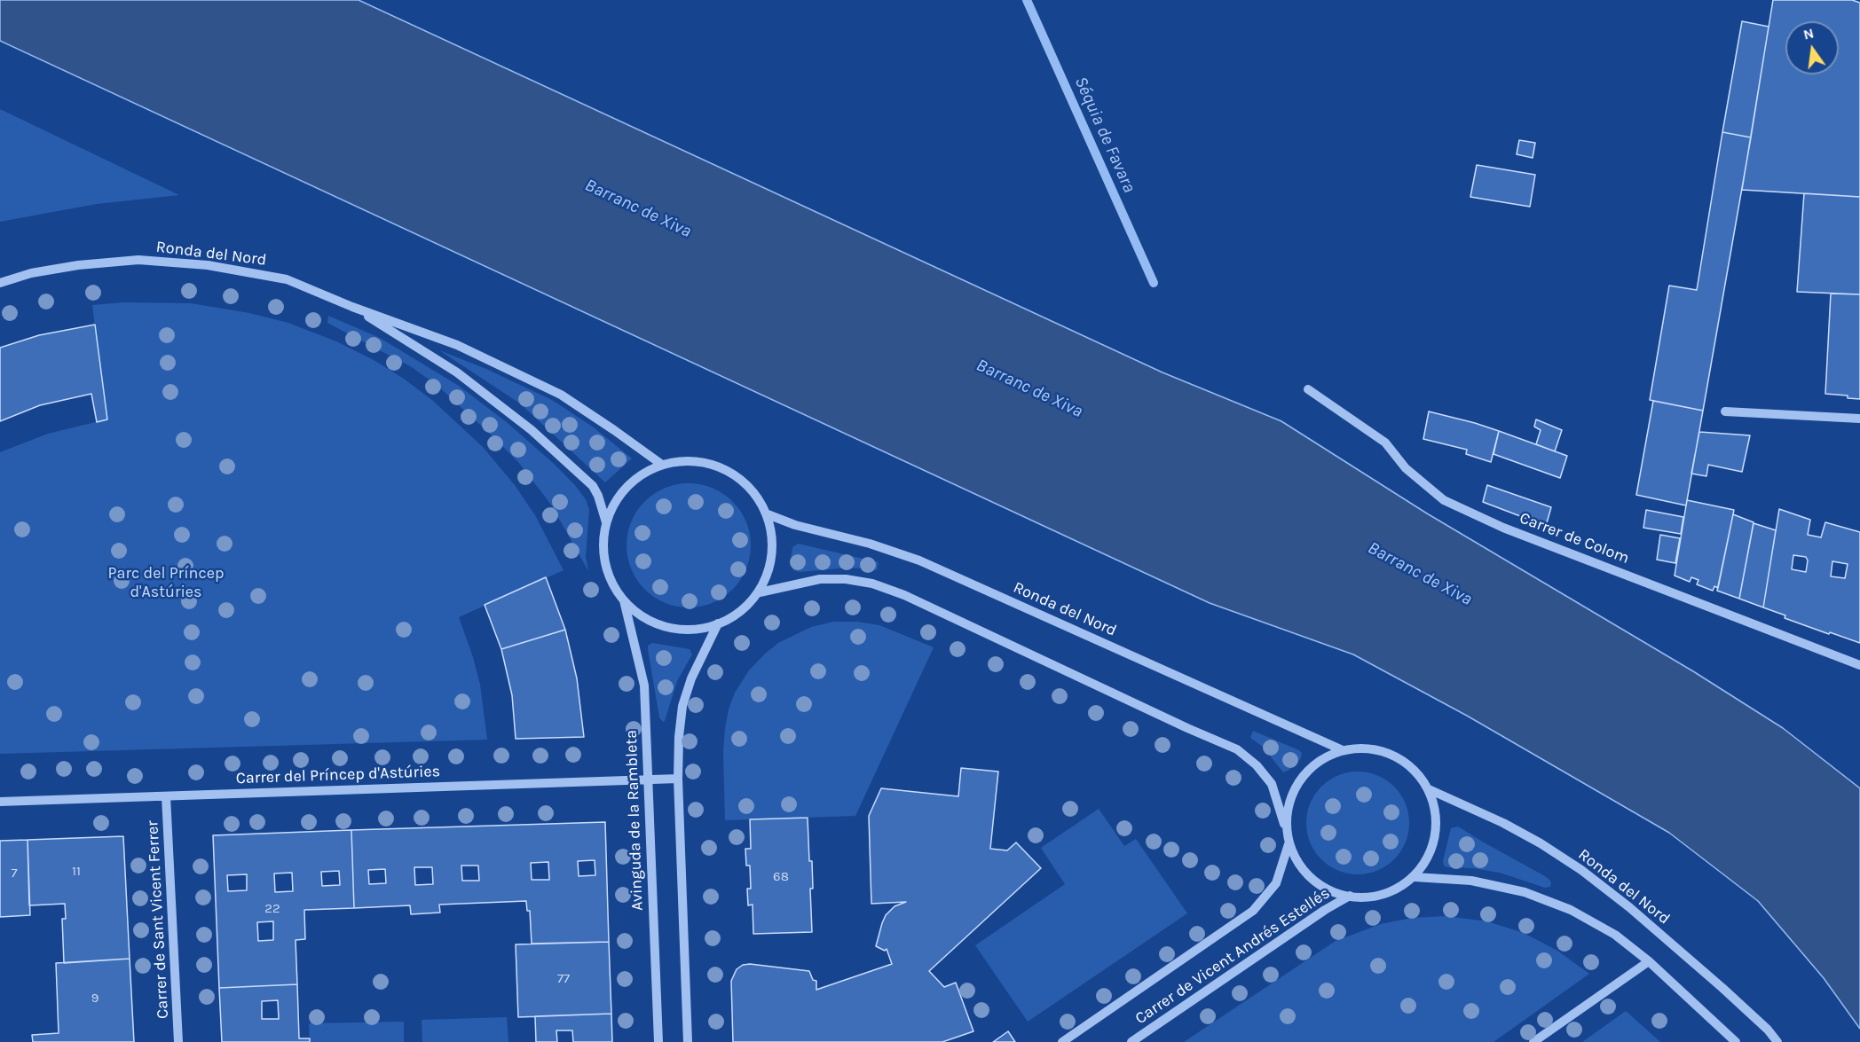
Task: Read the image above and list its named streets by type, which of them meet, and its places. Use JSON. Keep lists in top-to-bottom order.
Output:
{
  "streets": {
    "street": [
      "Ronda del Nord",
      "Carrer de Colom",
      "Carrer del Príncep d'Astúries",
      "Avinguda de la Rambleta",
      "Carrer de Sant Vicent Ferrer",
      "Carrer de Vicent Andrés Estellés"
    ]
  },
  "crossings": [
    ["Ronda del Nord", "Avinguda de la Rambleta"],
    ["Ronda del Nord", "Carrer de Vicent Andrés Estellés"],
    ["Carrer del Príncep d'Astúries", "Avinguda de la Rambleta"],
    ["Carrer del Príncep d'Astúries", "Carrer de Sant Vicent Ferrer"]
  ],
  "water": ["Séquia de Favara", "Barranc de Xiva"],
  "parks": ["Parc del Príncep d'Astúries"],
  "house_numbers": [
    "11",
    "7",
    "68",
    "22",
    "77",
    "9"
  ],
  "north": "top"
}
